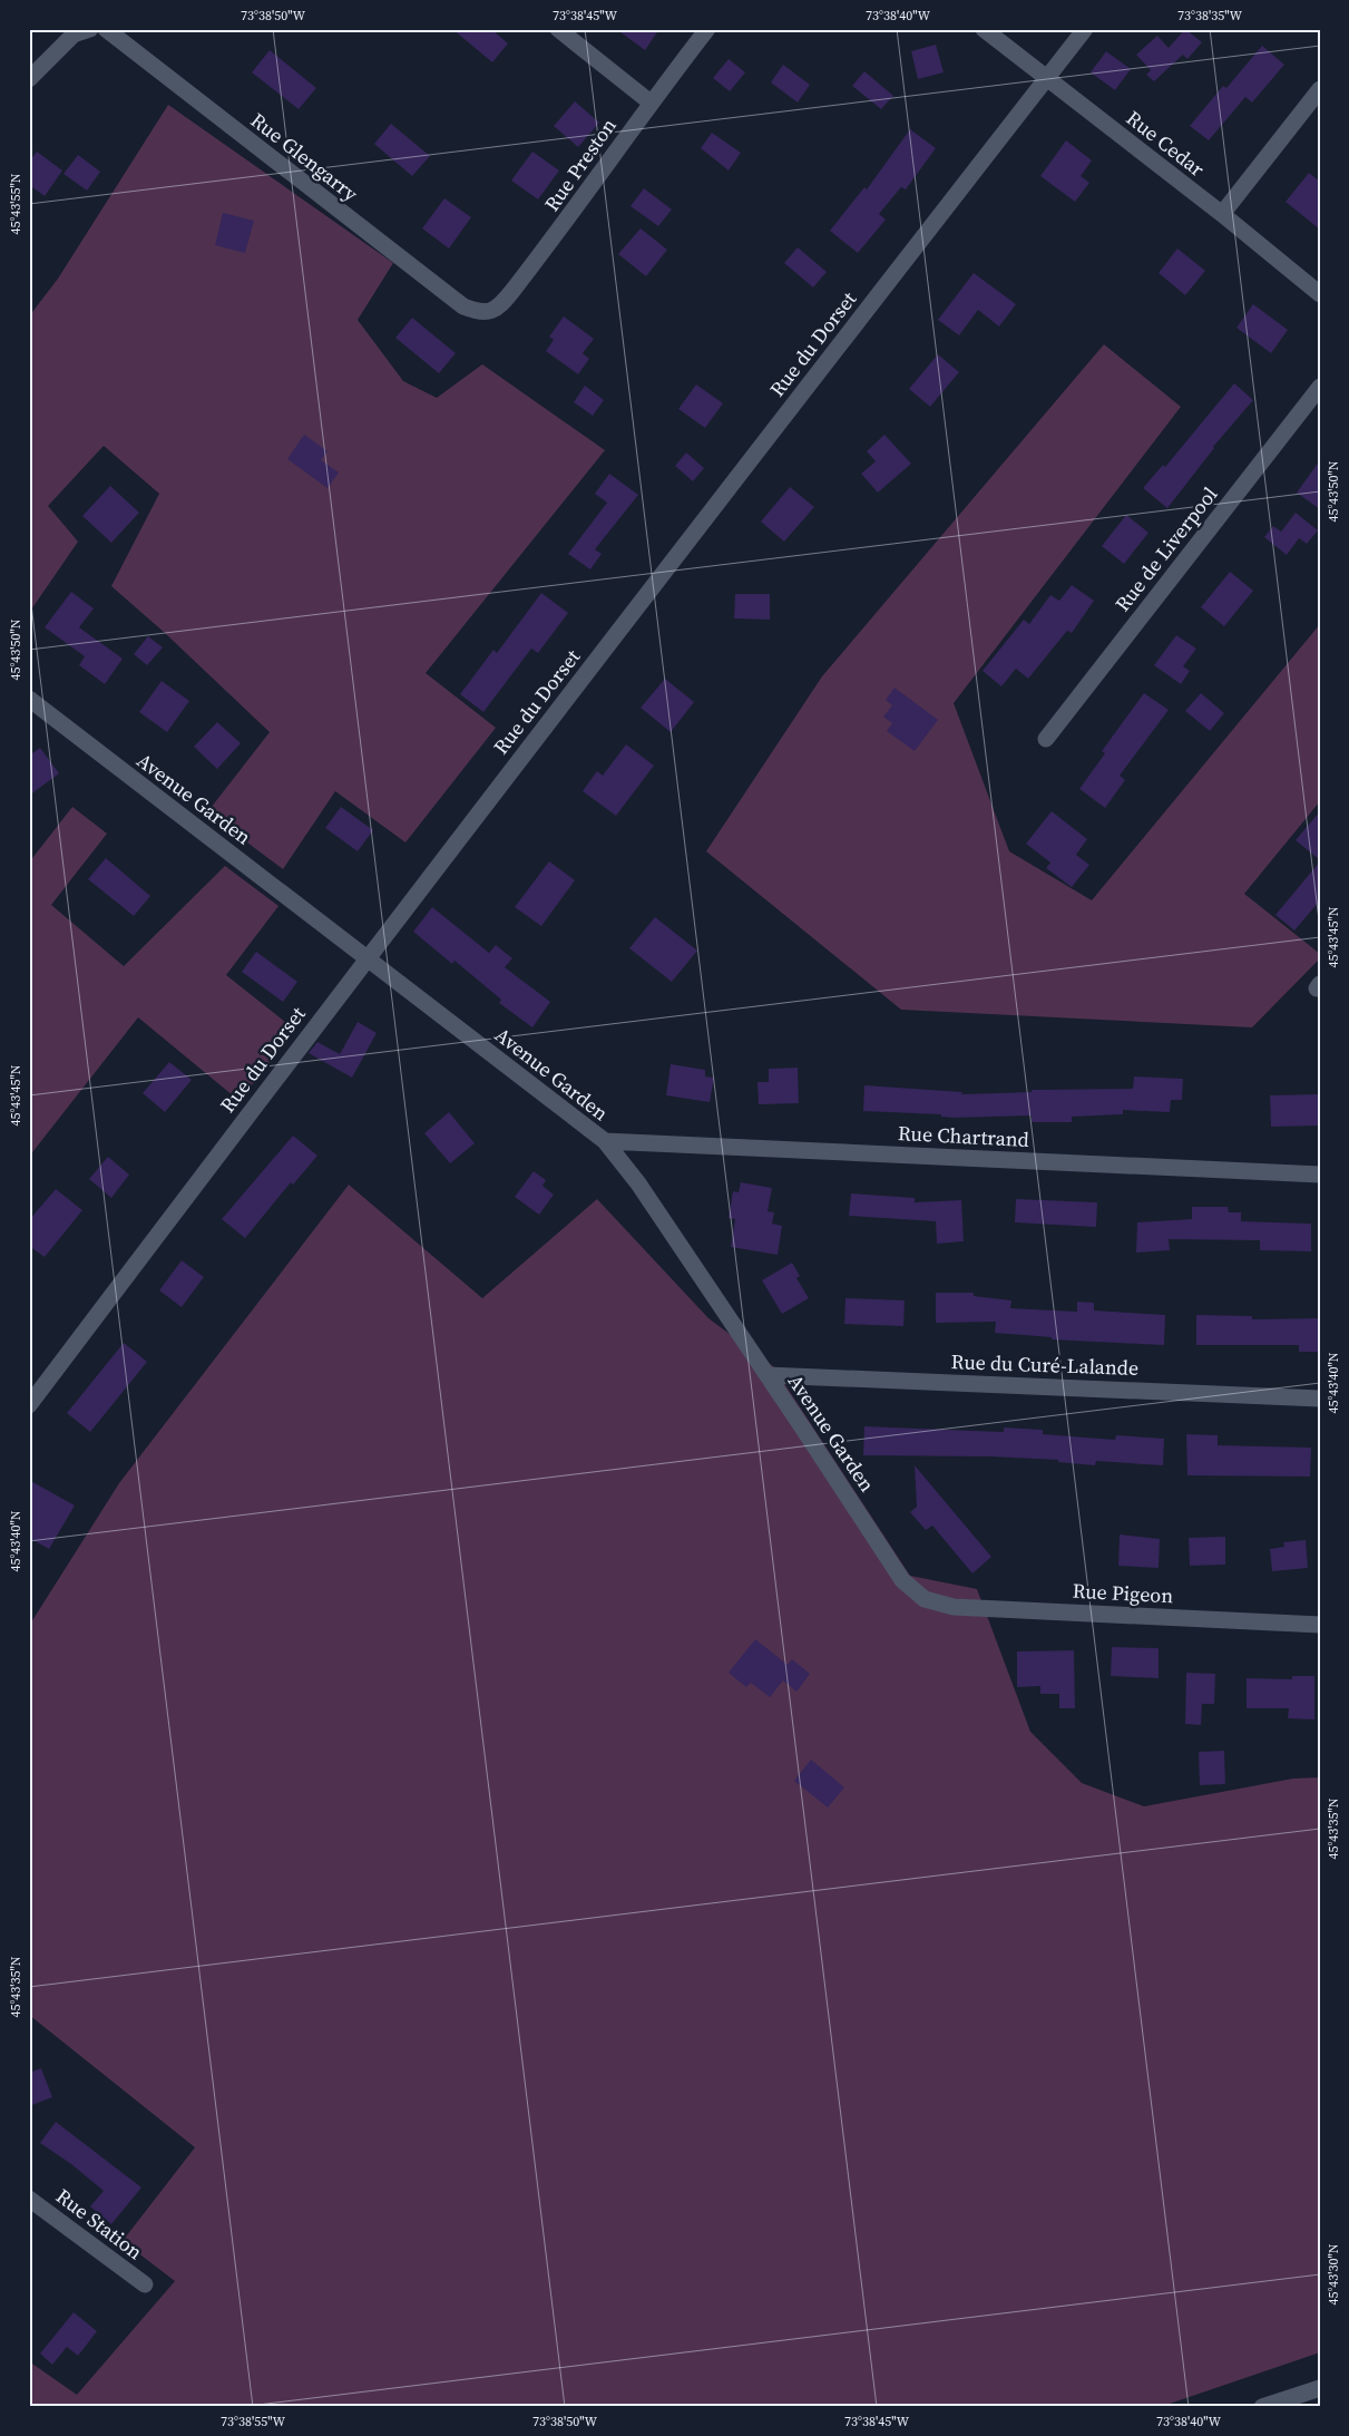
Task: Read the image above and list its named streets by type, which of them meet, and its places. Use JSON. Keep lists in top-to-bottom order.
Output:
{
  "streets": {
    "street": [
      "Rue Cedar",
      "Rue Glengarry",
      "Rue Preston",
      "Rue du Dorset",
      "Rue de Liverpool",
      "Avenue Garden",
      "Rue Chartrand",
      "Rue du Curé-Lalande",
      "Rue Pigeon",
      "Rue Station"
    ]
  },
  "crossings": [
    ["Rue Cedar", "Rue du Dorset"],
    ["Rue Glengarry", "Rue Preston"],
    ["Rue du Dorset", "Avenue Garden"],
    ["Avenue Garden", "Rue Chartrand"],
    ["Avenue Garden", "Rue du Curé-Lalande"],
    ["Avenue Garden", "Rue Pigeon"]
  ],
  "coordinates": [
    "73°38'50\"W",
    "73°38'45\"W",
    "73°38'40\"W",
    "73°38'35\"W",
    "45°43'55\"N",
    "45°43'50\"N",
    "45°43'45\"N",
    "45°43'40\"N",
    "45°43'35\"N",
    "45°43'30\"N",
    "73°38'55\"W"
  ]
}
